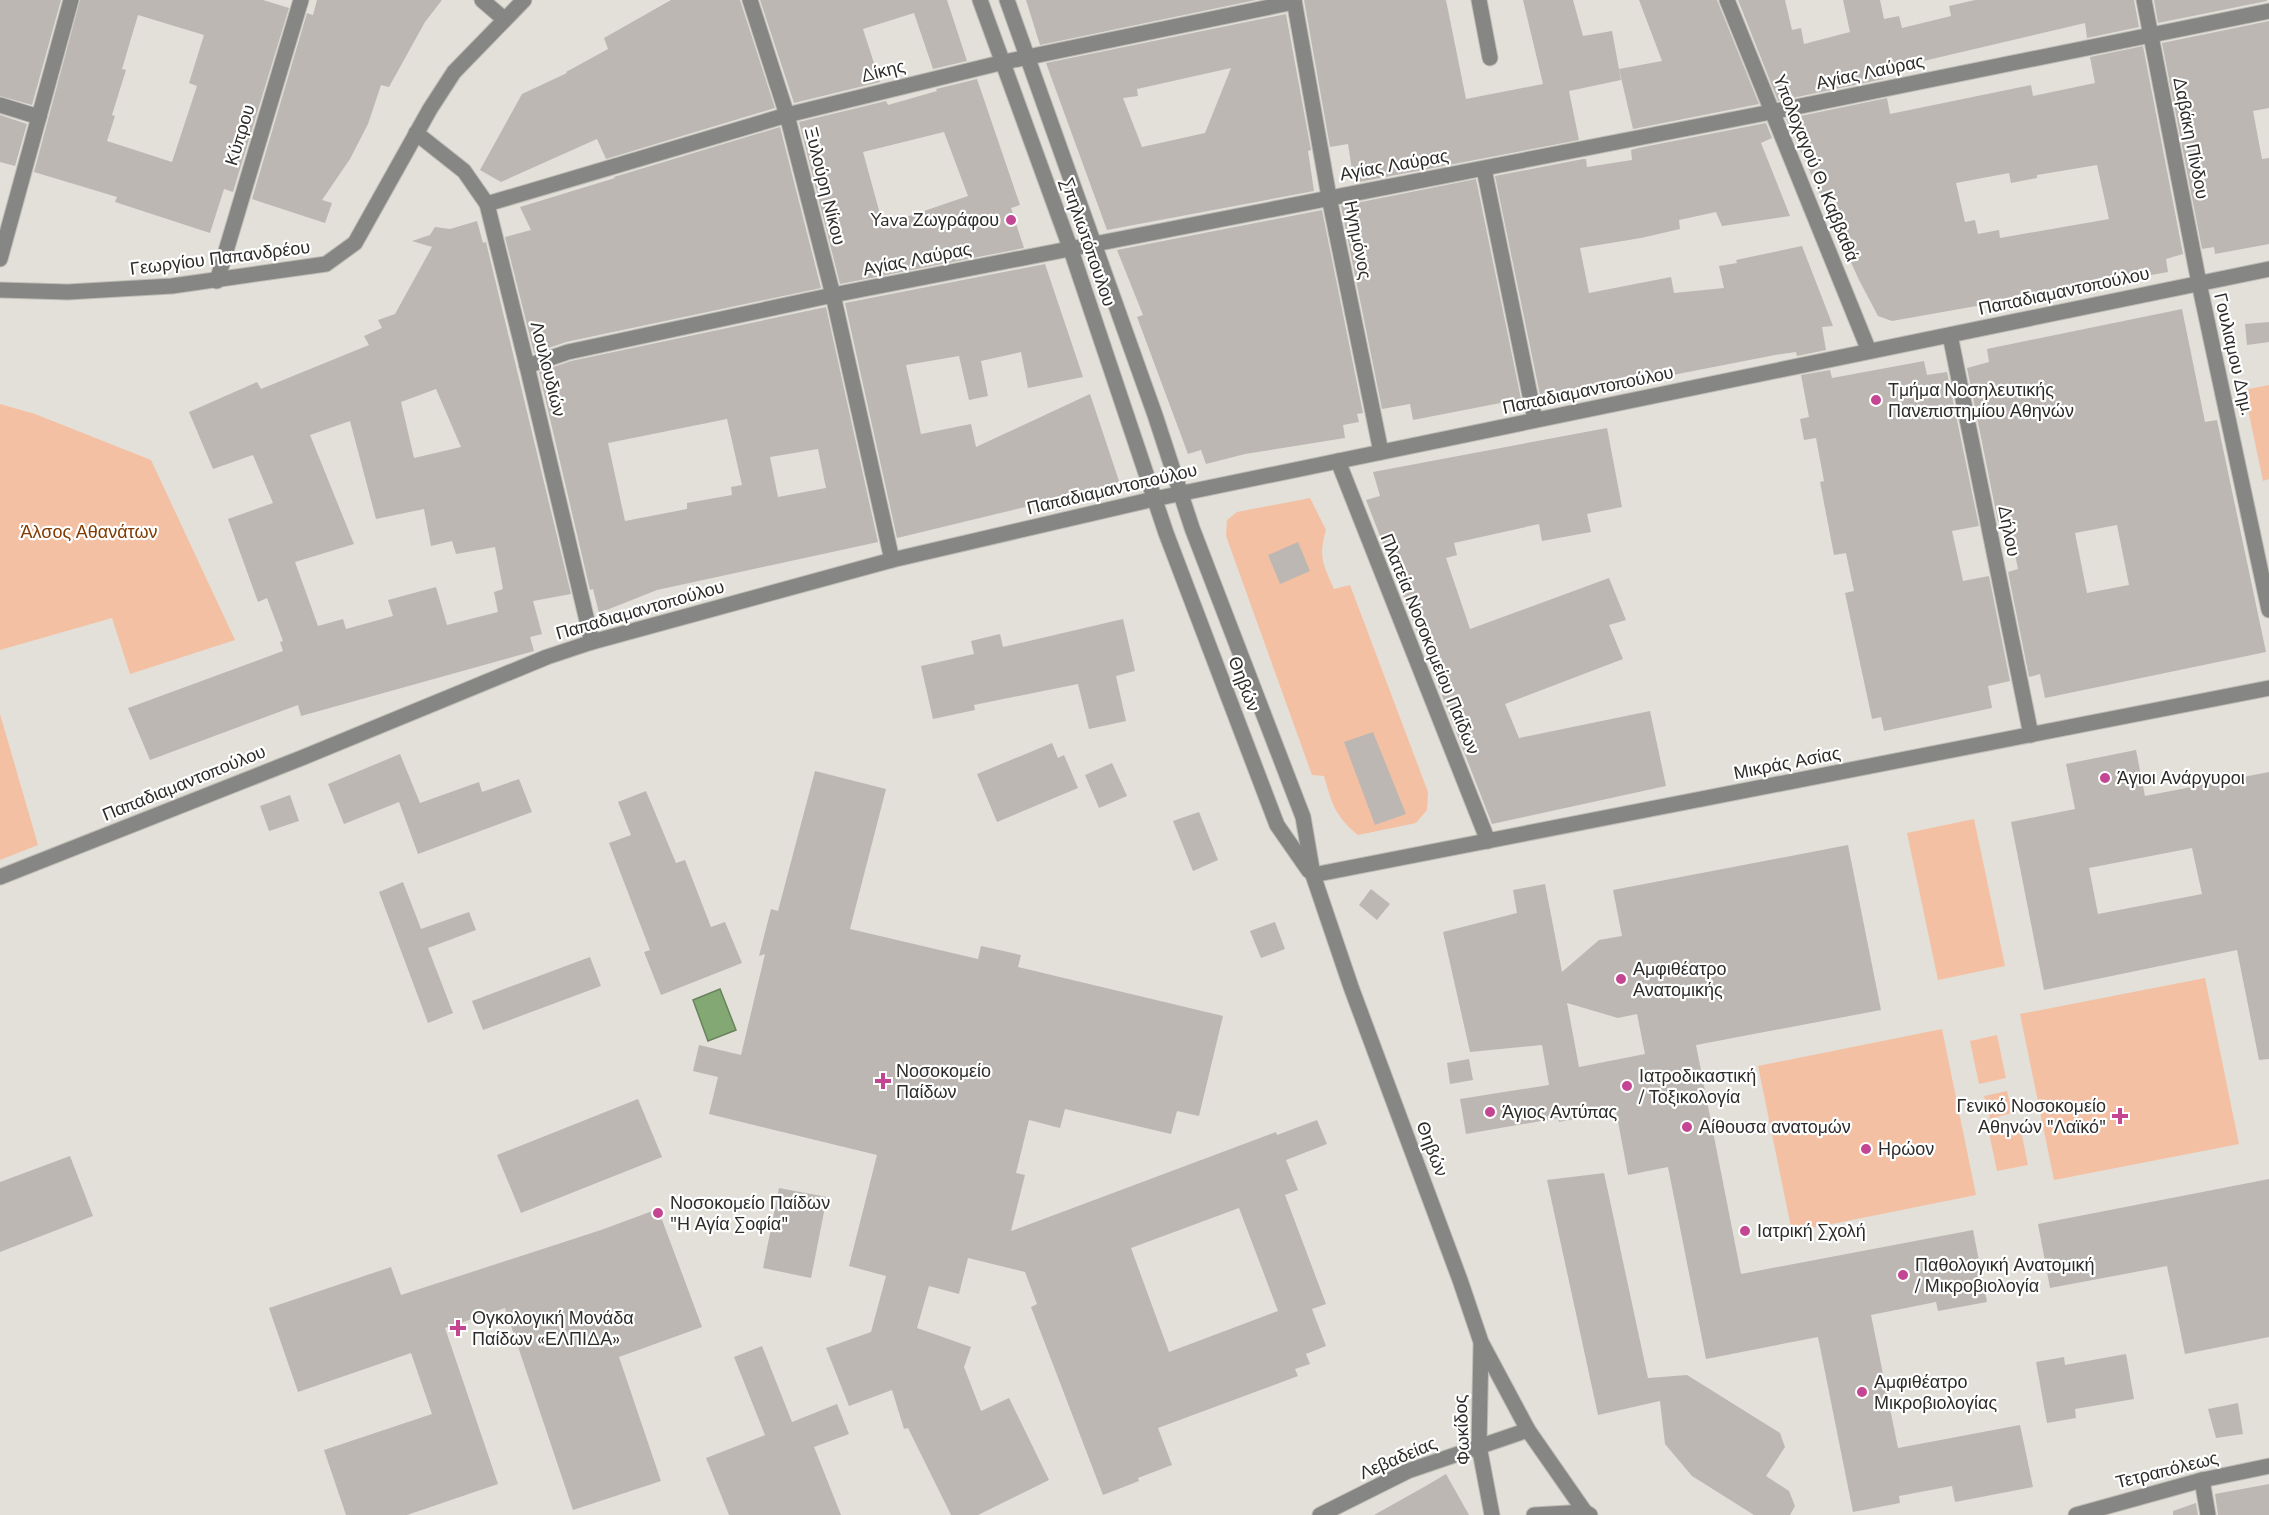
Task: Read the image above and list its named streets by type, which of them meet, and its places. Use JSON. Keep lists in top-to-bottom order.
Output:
{
  "streets": {
    "street": [
      "Δίκης",
      "Αγίας Λαύρας",
      "Κύπρου",
      "Δαβάκη Πίνδου",
      "Υπολοχαγού Θ. Καββαθά",
      "Ξυλούρη Νίκου",
      "Ηγημόνος",
      "Σπηλιωτόπουλου",
      "Γεωργίου Παπανδρέου",
      "Παπαδιαμαντοπούλου",
      "Γουλιαμου Δημ.",
      "Λουλουδιών",
      "Δήλου",
      "Πλατεία Νοσοκομείου Παίδων",
      "Θηβών",
      "Μικράς Ασίας",
      "Φωκίδος",
      "Λεβαδείας",
      "Τετραπόλεως"
    ]
  },
  "crossings": [
    ["Δίκης", "Ξυλούρη Νίκου"],
    ["Δίκης", "Ηγημόνος"],
    ["Δίκης", "Σπηλιωτόπουλου"],
    ["Δίκης", "Λουλουδιών"],
    ["Αγίας Λαύρας", "Δαβάκη Πίνδου"],
    ["Αγίας Λαύρας", "Υπολοχαγού Θ. Καββαθά"],
    ["Αγίας Λαύρας", "Ξυλούρη Νίκου"],
    ["Αγίας Λαύρας", "Ηγημόνος"],
    ["Αγίας Λαύρας", "Σπηλιωτόπουλου"],
    ["Αγίας Λαύρας", "Λουλουδιών"],
    ["Κύπρου", "Γεωργίου Παπανδρέου"],
    ["Δαβάκη Πίνδου", "Παπαδιαμαντοπούλου"],
    ["Δαβάκη Πίνδου", "Γουλιαμου Δημ."],
    ["Υπολοχαγού Θ. Καββαθά", "Παπαδιαμαντοπούλου"],
    ["Ξυλούρη Νίκου", "Παπαδιαμαντοπούλου"],
    ["Ηγημόνος", "Παπαδιαμαντοπούλου"],
    ["Σπηλιωτόπουλου", "Παπαδιαμαντοπούλου"],
    ["Σπηλιωτόπουλου", "Θηβών"],
    ["Γεωργίου Παπανδρέου", "Λουλουδιών"],
    ["Παπαδιαμαντοπούλου", "Γουλιαμου Δημ."],
    ["Παπαδιαμαντοπούλου", "Λουλουδιών"],
    ["Παπαδιαμαντοπούλου", "Δήλου"],
    ["Παπαδιαμαντοπούλου", "Πλατεία Νοσοκομείου Παίδων"],
    ["Παπαδιαμαντοπούλου", "Θηβών"],
    ["Δήλου", "Μικράς Ασίας"],
    ["Πλατεία Νοσοκομείου Παίδων", "Μικράς Ασίας"],
    ["Θηβών", "Μικράς Ασίας"],
    ["Θηβών", "Φωκίδος"],
    ["Θηβών", "Λεβαδείας"],
    ["Φωκίδος", "Λεβαδείας"]
  ],
  "parks": ["Άλσος Αθανάτων"],
  "places": {
    "other": [
      "Yava Ζωγράφου",
      "Τμήμα Νοσηλευτικής Πανεπιστημίου Αθηνών",
      "Άγιοι Ανάργυροι",
      "Αμφιθέατρο Ανατομικής",
      "Ιατροδικαστική / Τοξικολογία",
      "Άγιος Αντύπας",
      "Αίθουσα ανατομών",
      "Ηρώον",
      "Νοσοκομείο Παίδων \"Η Αγία Σοφία\"",
      "Ιατρική Σχολή",
      "Παθολογική Ανατομική / Μικροβιολογία",
      "Αμφιθέατρο Μικροβιολογίας"
    ],
    "health": ["Νοσοκομείο Παίδων", "Γενικό Νοσοκομείο Αθηνών \"Λαϊκό\"", "Ογκολογική Μονάδα Παίδων «ΕΛΠΙΔΑ»"]
  }
}
